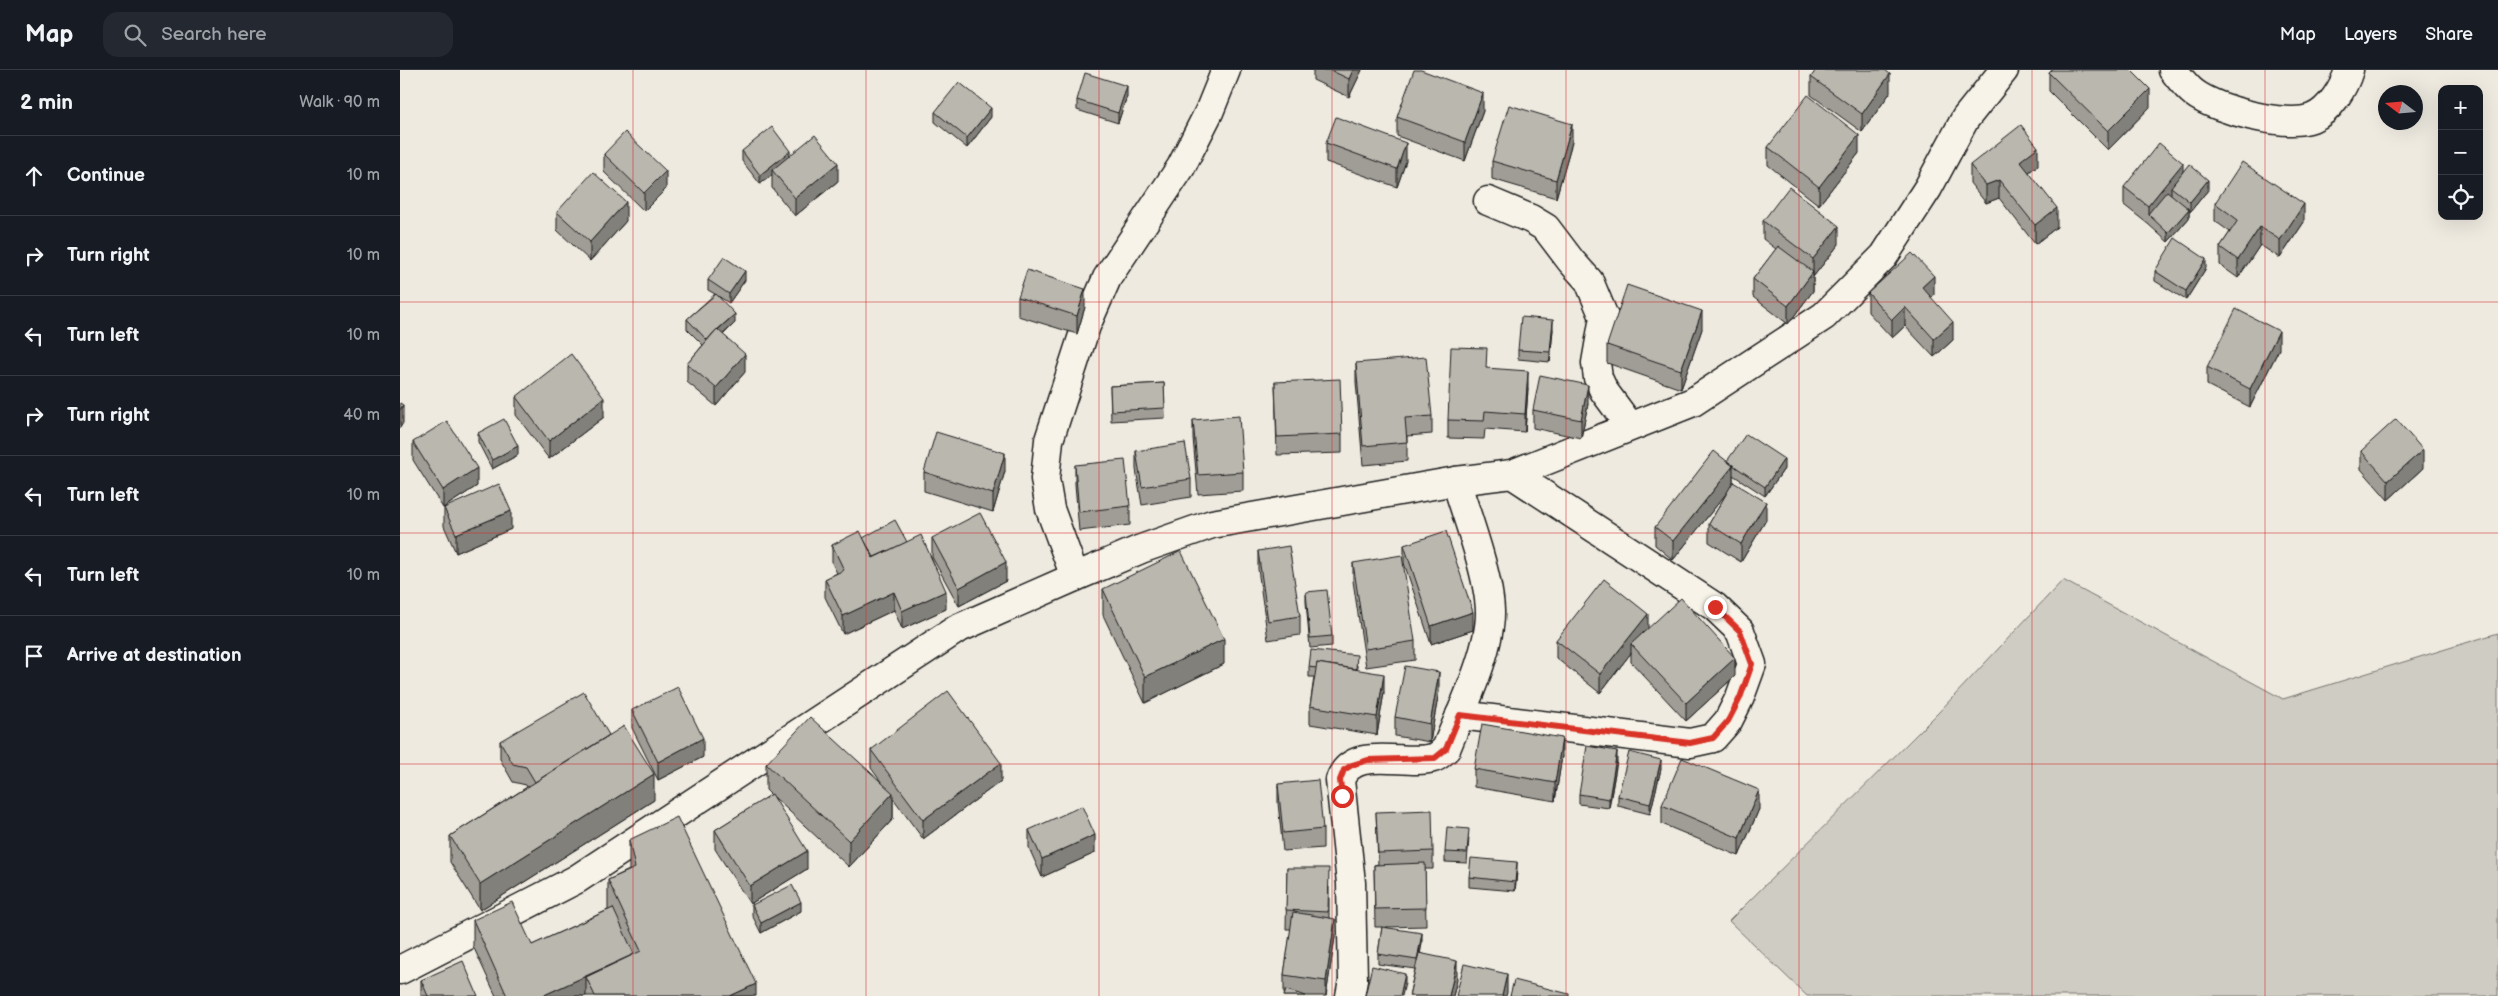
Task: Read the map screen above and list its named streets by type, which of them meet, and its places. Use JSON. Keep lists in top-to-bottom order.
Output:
{
  "north": "left",
  "page": {
    "header": "Map",
    "search": "Search here",
    "nav": ["Map", "Layers", "Share"],
    "heading": ["2 min", "Walk · 90 m"],
    "map_buttons": ["+", "−"],
    "list": [
      ["Continue", "10 m"],
      ["Turn right", "10 m"],
      ["Turn left", "10 m"],
      ["Turn right", "40 m"],
      ["Turn left", "10 m"],
      ["Turn left", "10 m"],
      "Arrive at destination"
    ]
  }
}
